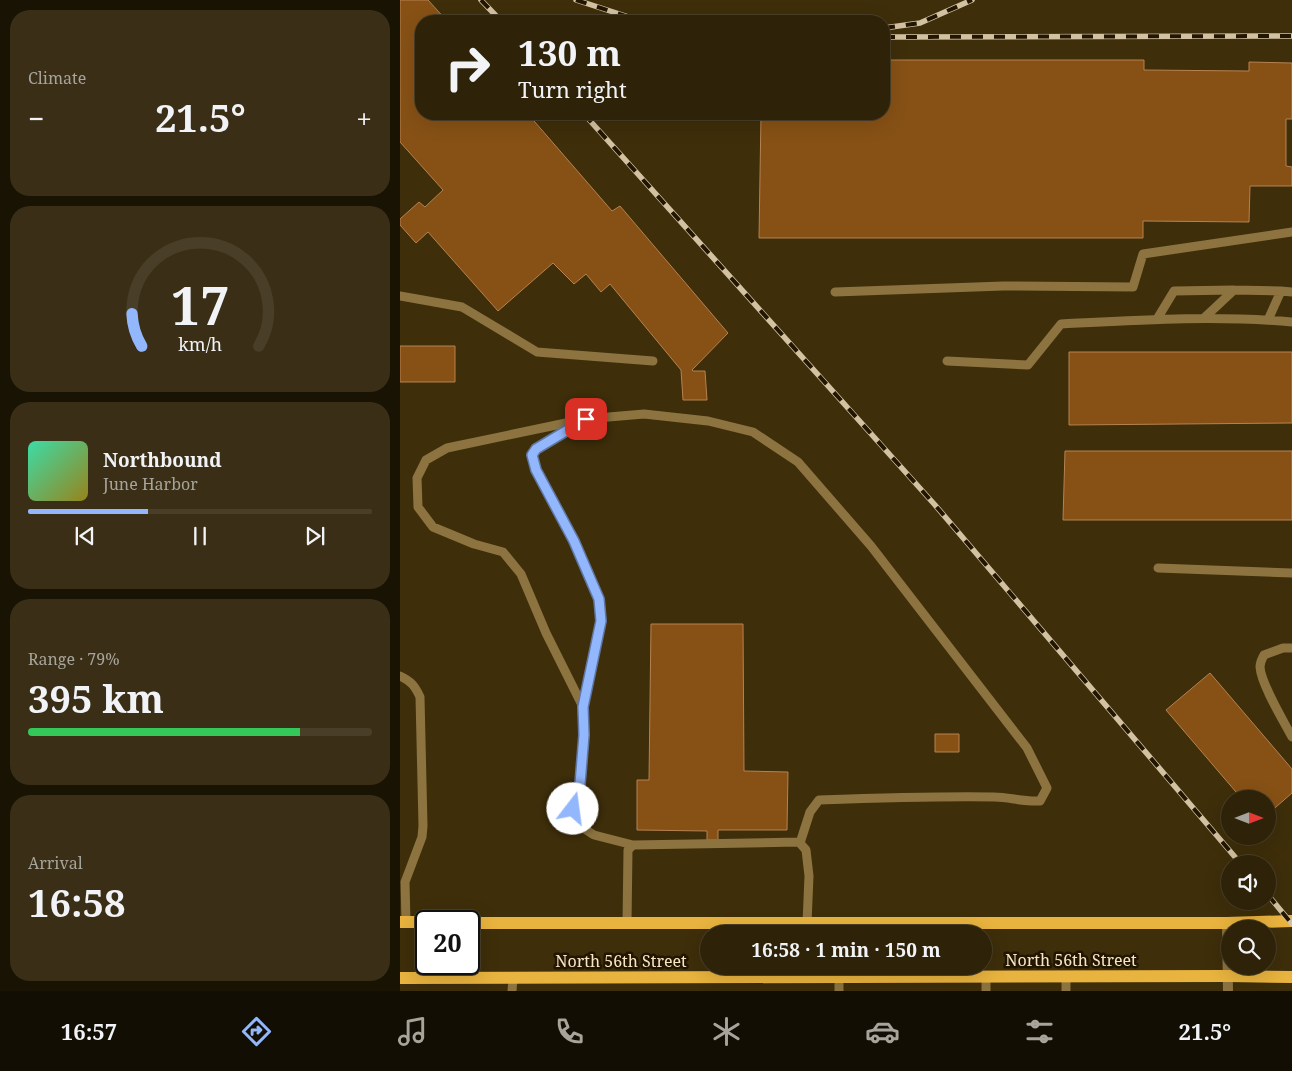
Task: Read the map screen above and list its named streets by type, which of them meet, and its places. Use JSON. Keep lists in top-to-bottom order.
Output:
{
  "streets": {
    "main road": ["North 56th Street"]
  },
  "north": "right",
  "page": {
    "tile": [
      "Climate",
      ["Range · 79%", "395 km"],
      ["Arrival", "16:58"]
    ],
    "turn": ["130 m", "Turn right"],
    "heat": ["−", "21.5°", "+"],
    "song": ["Northbound", "June Harbor"],
    "limit": "20",
    "trip": "16:58 · 1 min · 150 m",
    "tabs": ["16:57", "21.5°"],
    "gauge": ["17", "km/h"]
  }
}
